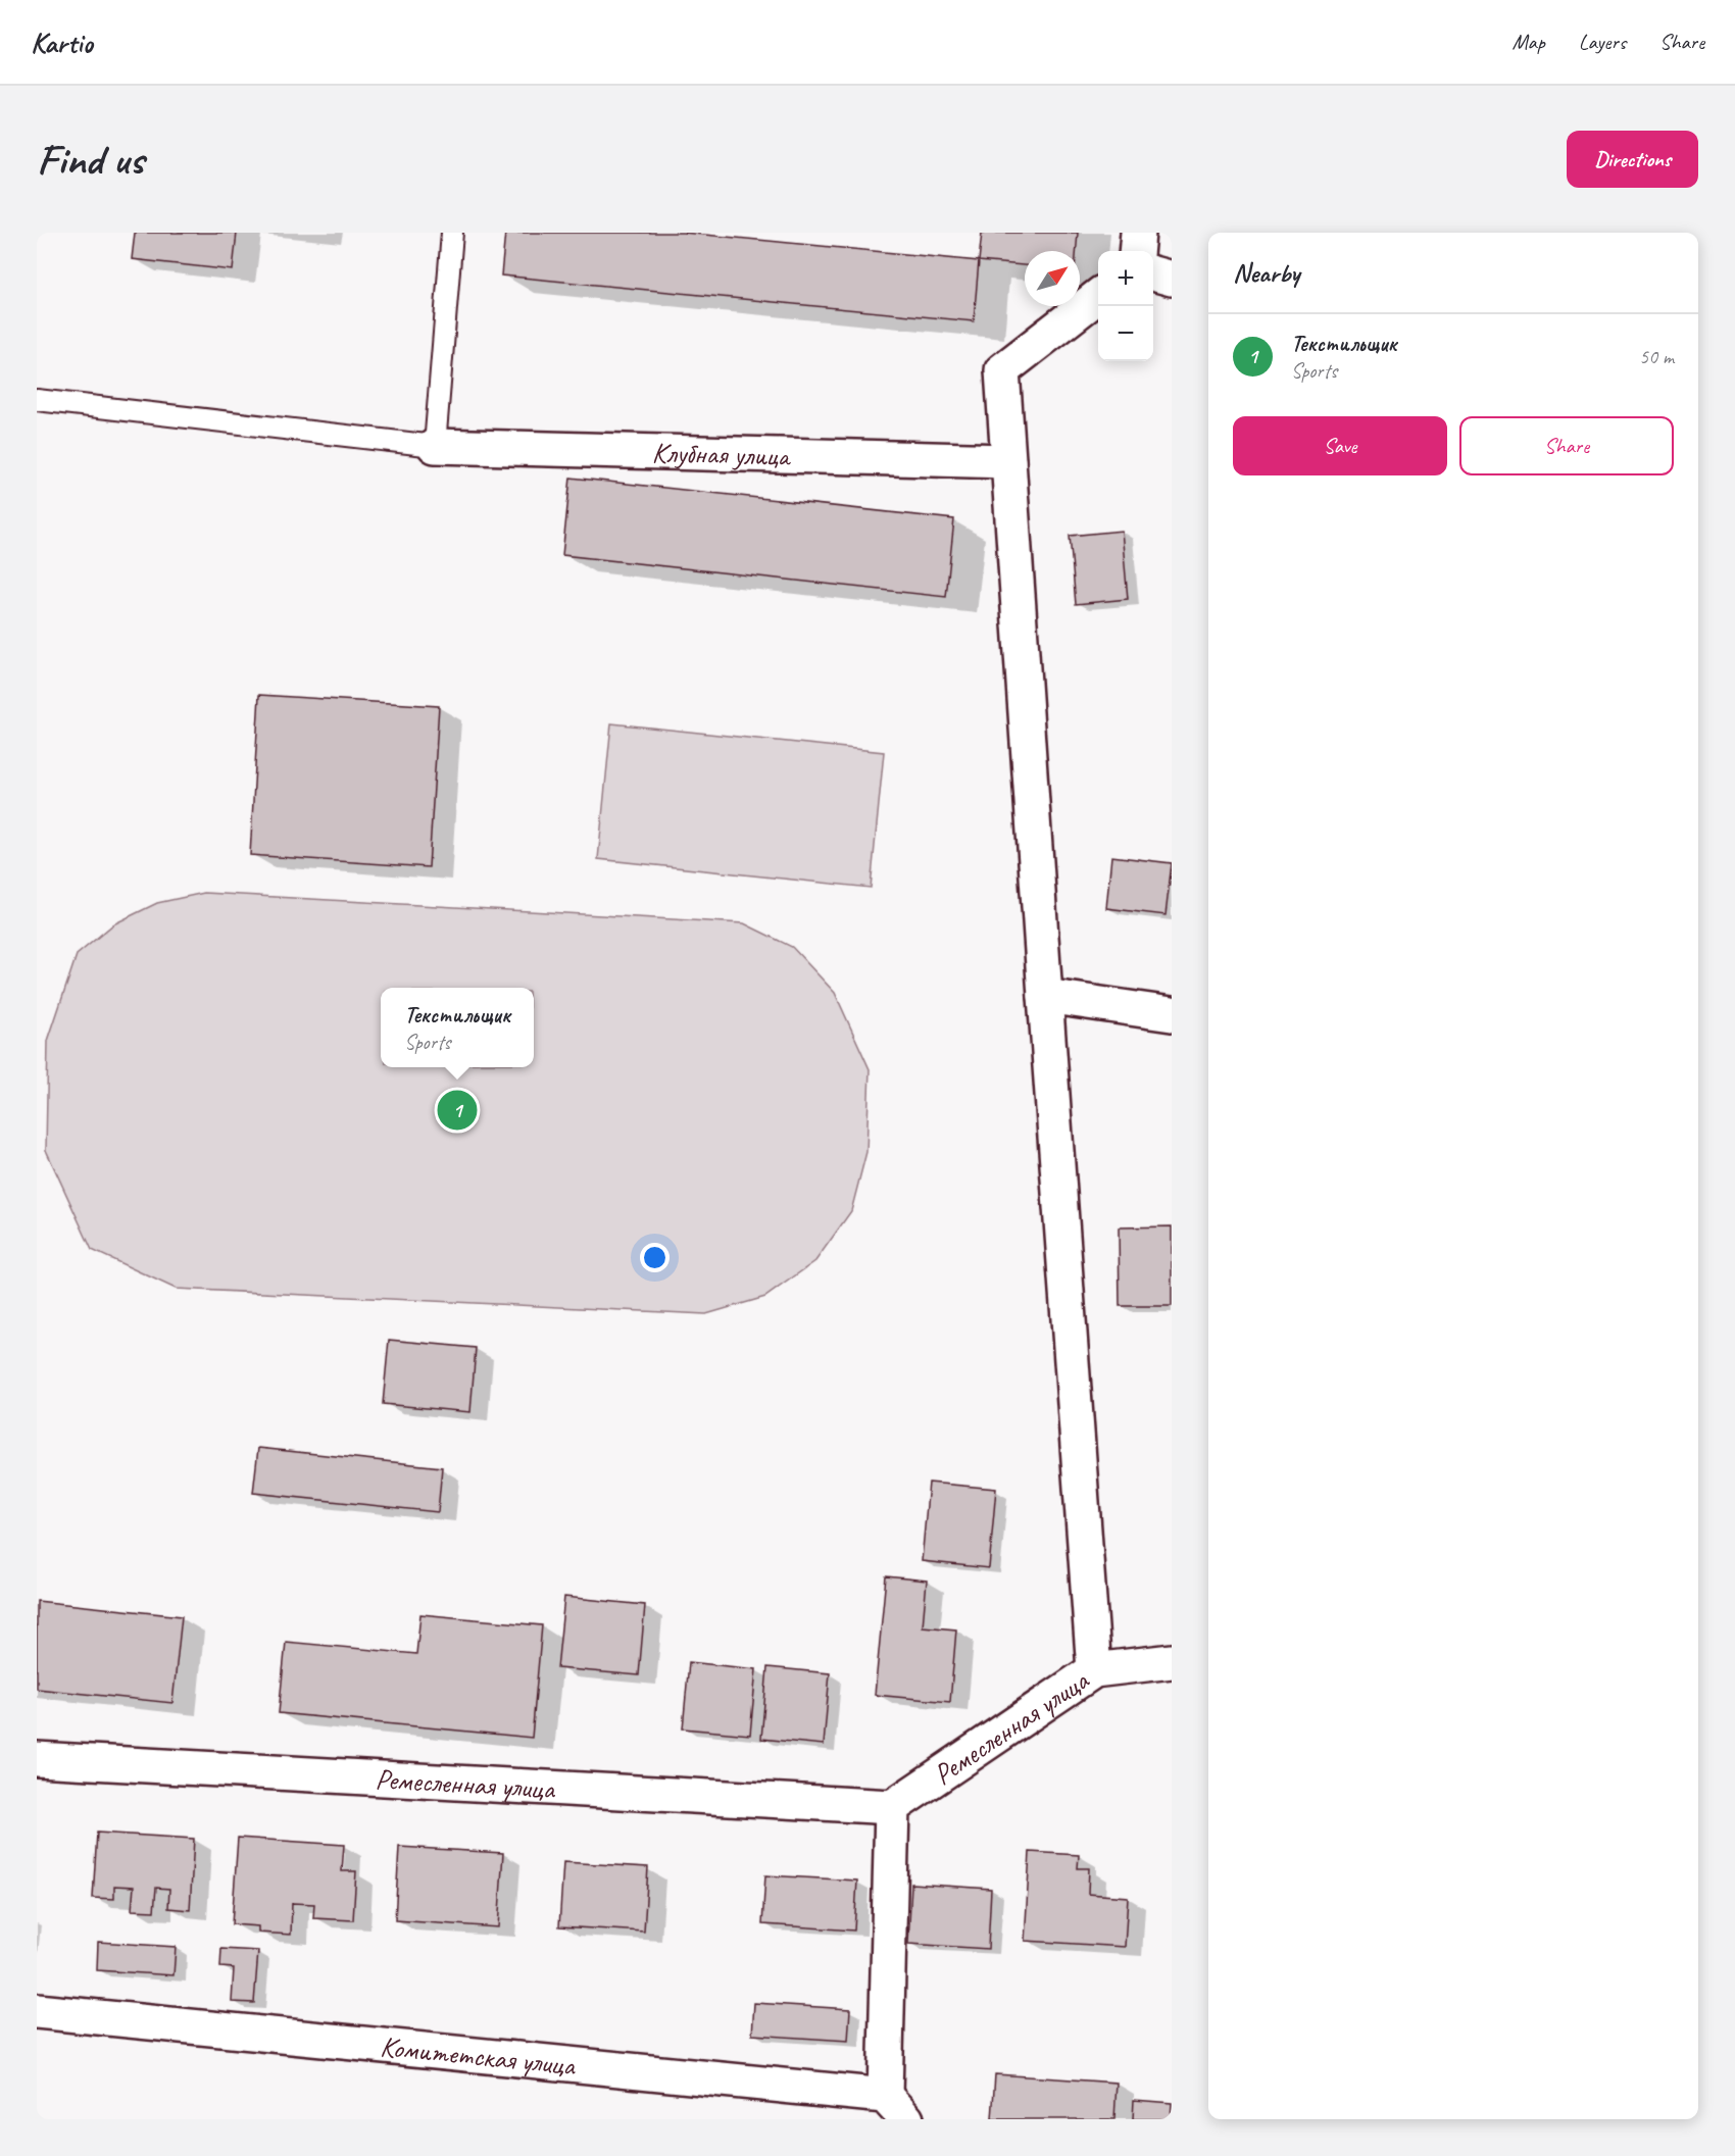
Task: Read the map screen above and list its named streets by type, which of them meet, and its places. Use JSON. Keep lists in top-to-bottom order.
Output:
{
  "streets": {
    "street": ["Клубная улица", "Ремесленная улица", "Комитетская улица"]
  },
  "north": "top right",
  "page": {
    "header": "Kartio",
    "nav": ["Map", "Layers", "Share"],
    "buttons": [
      "Directions",
      ["Save", "Share"]
    ],
    "title": "Find us",
    "heading": "Nearby",
    "map_buttons": ["+", "−"],
    "list": [
      {
        "mark": "1",
        "name": "Текстильщик",
        "note": "Sports",
        "value": "50 m"
      }
    ],
    "popup": ["Текстильщик", "Sports"],
    "pins": "1"
  }
}
